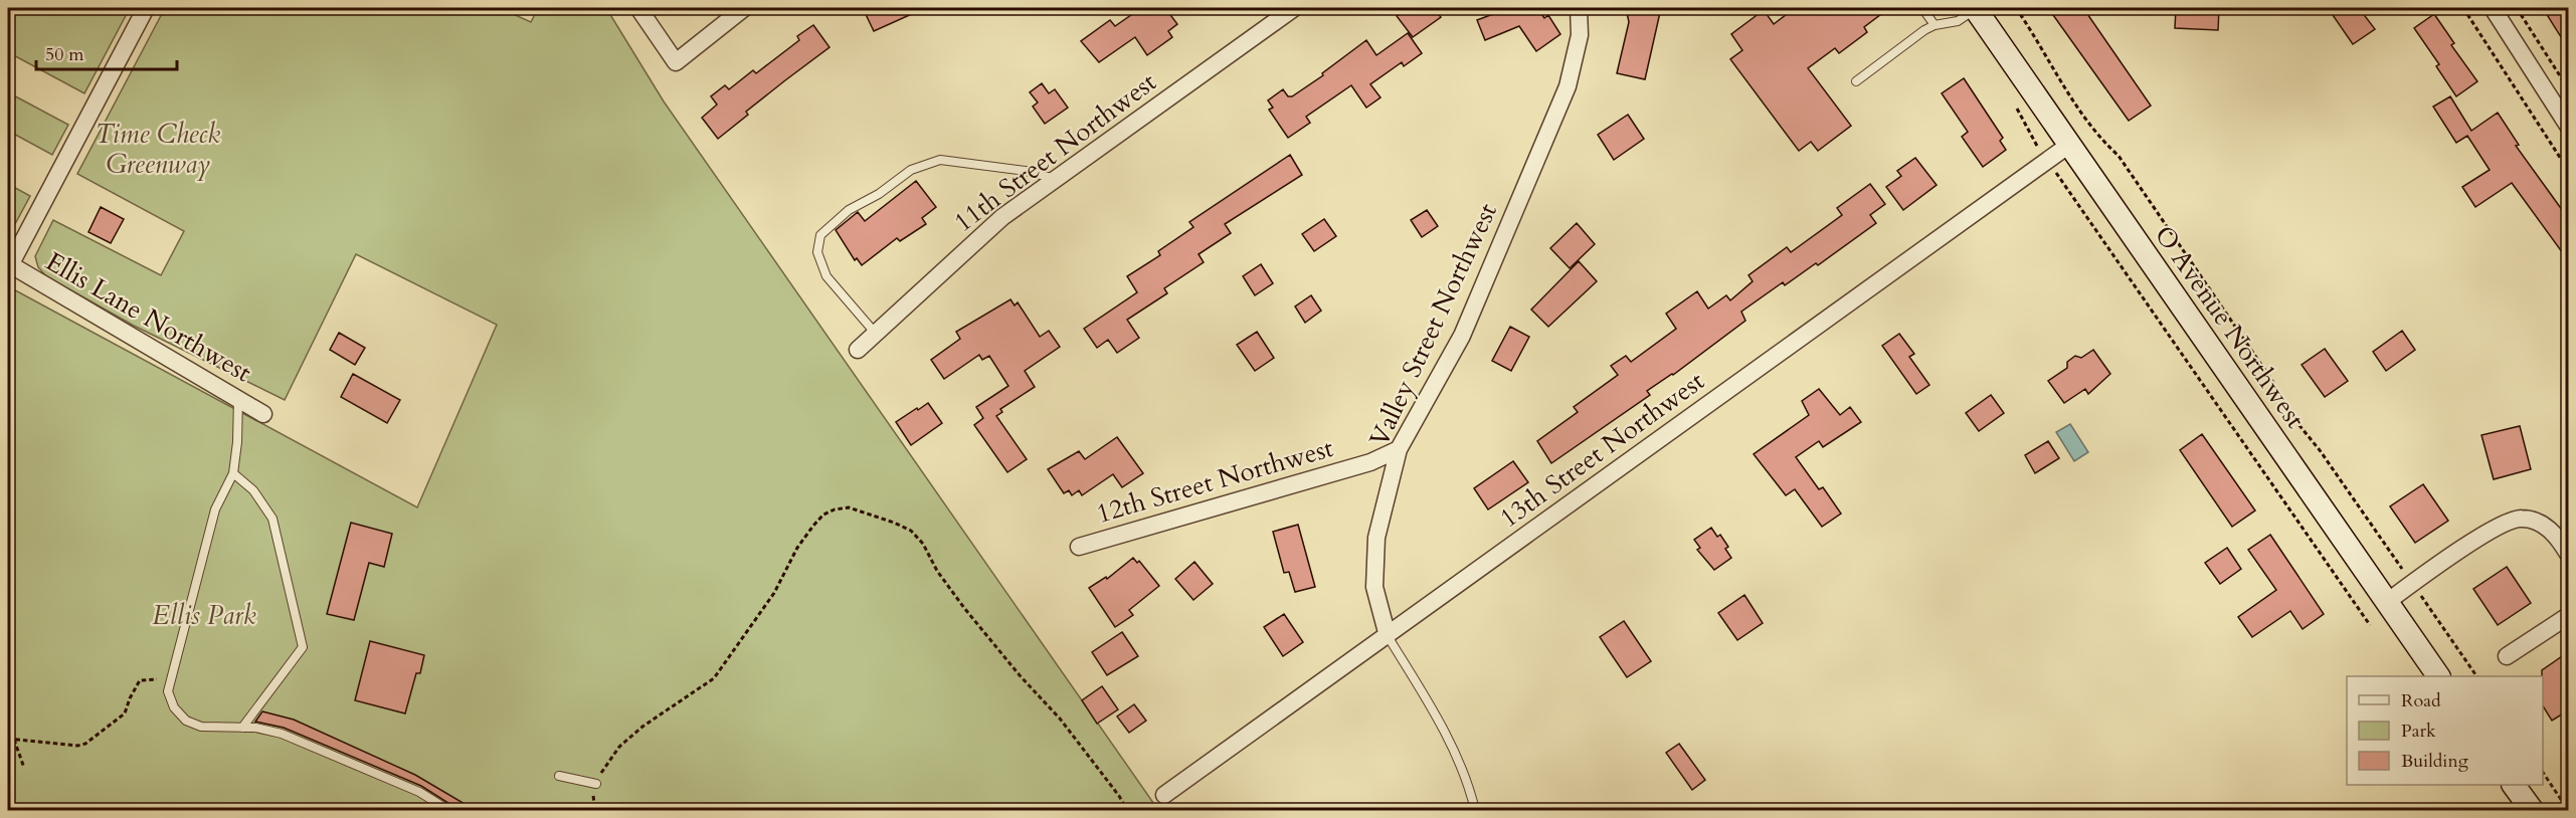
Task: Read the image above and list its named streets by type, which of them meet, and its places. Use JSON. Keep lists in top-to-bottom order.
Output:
{
  "streets": {
    "street": [
      "11th Street Northwest",
      "Ellis Lane Northwest",
      "Valley Street Northwest",
      "O Avenue Northwest",
      "13th Street Northwest",
      "12th Street Northwest"
    ]
  },
  "crossings": [
    ["Valley Street Northwest", "13th Street Northwest"],
    ["Valley Street Northwest", "12th Street Northwest"],
    ["O Avenue Northwest", "13th Street Northwest"]
  ],
  "parks": ["Time Check Greenway", "Ellis Park"],
  "legend": ["Road", "Park", "Building"],
  "scale_bar": "50 m"
}
